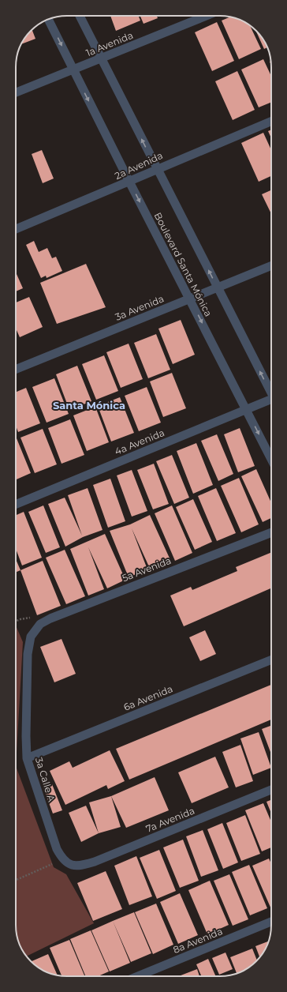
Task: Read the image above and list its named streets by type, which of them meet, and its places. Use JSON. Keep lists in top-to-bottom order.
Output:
{
  "streets": {
    "street": [
      "1a Avenida",
      "2a Avenida",
      "Boulevard Santa Mónica",
      "3a Avenida",
      "4a Avenida",
      "5a Avenida",
      "6a Avenida",
      "3a Calle A",
      "7a Avenida",
      "8a Avenida"
    ]
  },
  "crossings": [
    ["1a Avenida", "Boulevard Santa Mónica"],
    ["2a Avenida", "Boulevard Santa Mónica"],
    ["Boulevard Santa Mónica", "3a Avenida"],
    ["Boulevard Santa Mónica", "4a Avenida"],
    ["5a Avenida", "3a Calle A"],
    ["6a Avenida", "3a Calle A"],
    ["3a Calle A", "7a Avenida"]
  ],
  "districts": ["Santa Mónica"]
}
